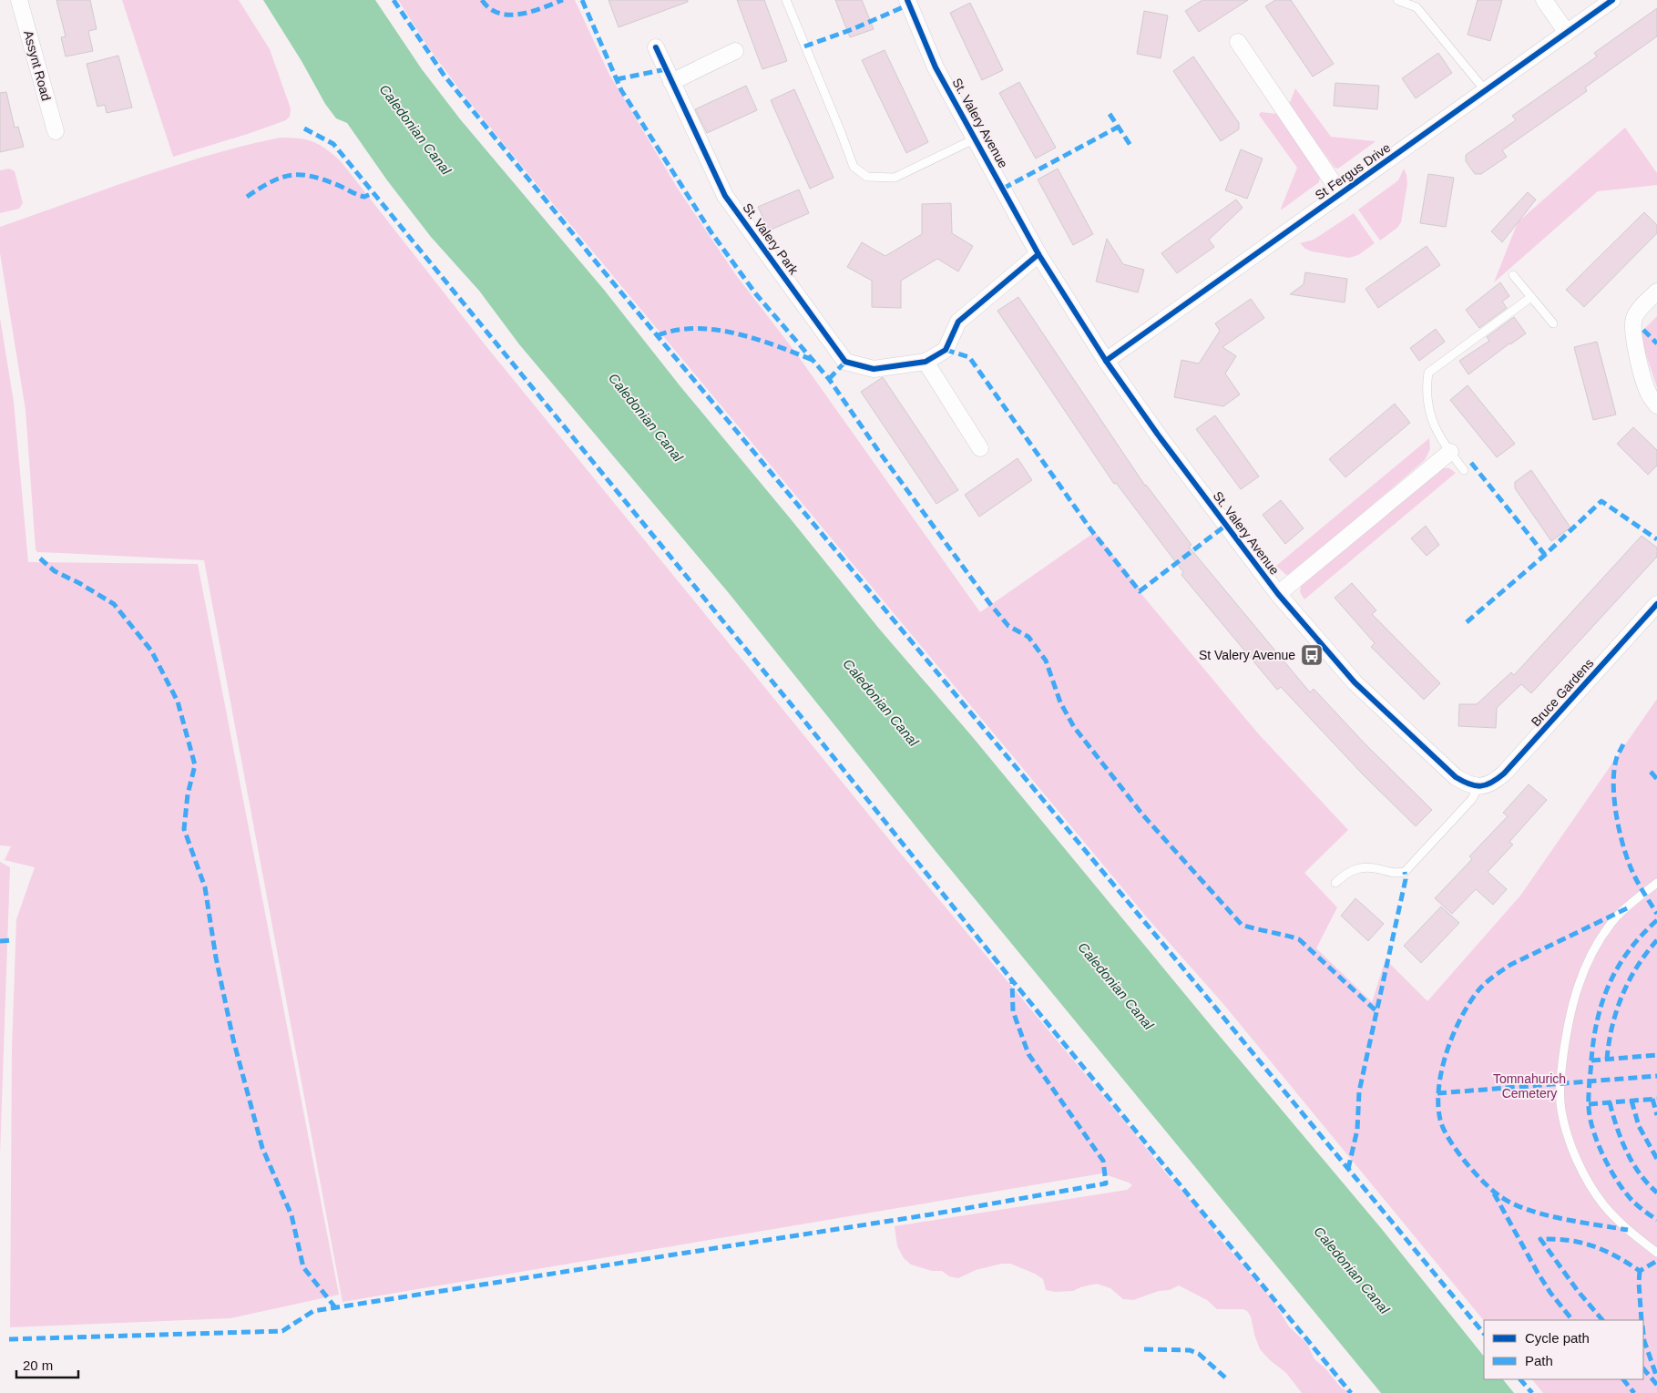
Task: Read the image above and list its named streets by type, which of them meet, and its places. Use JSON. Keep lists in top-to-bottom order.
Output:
{
  "streets": {
    "street": [
      "Assynt Road",
      "St. Valery Avenue",
      "St Fergus Drive",
      "St. Valery Park",
      "Bruce Gardens"
    ]
  },
  "crossings": [
    ["St. Valery Avenue", "St Fergus Drive"],
    ["St. Valery Avenue", "Bruce Gardens"]
  ],
  "water": ["Caledonian Canal"],
  "parks": ["Tomnahurich Cemetery"],
  "places": {
    "bus stop": ["St Valery Avenue"]
  },
  "legend": ["Cycle path", "Path"],
  "scale_bar": "20 m"
}
